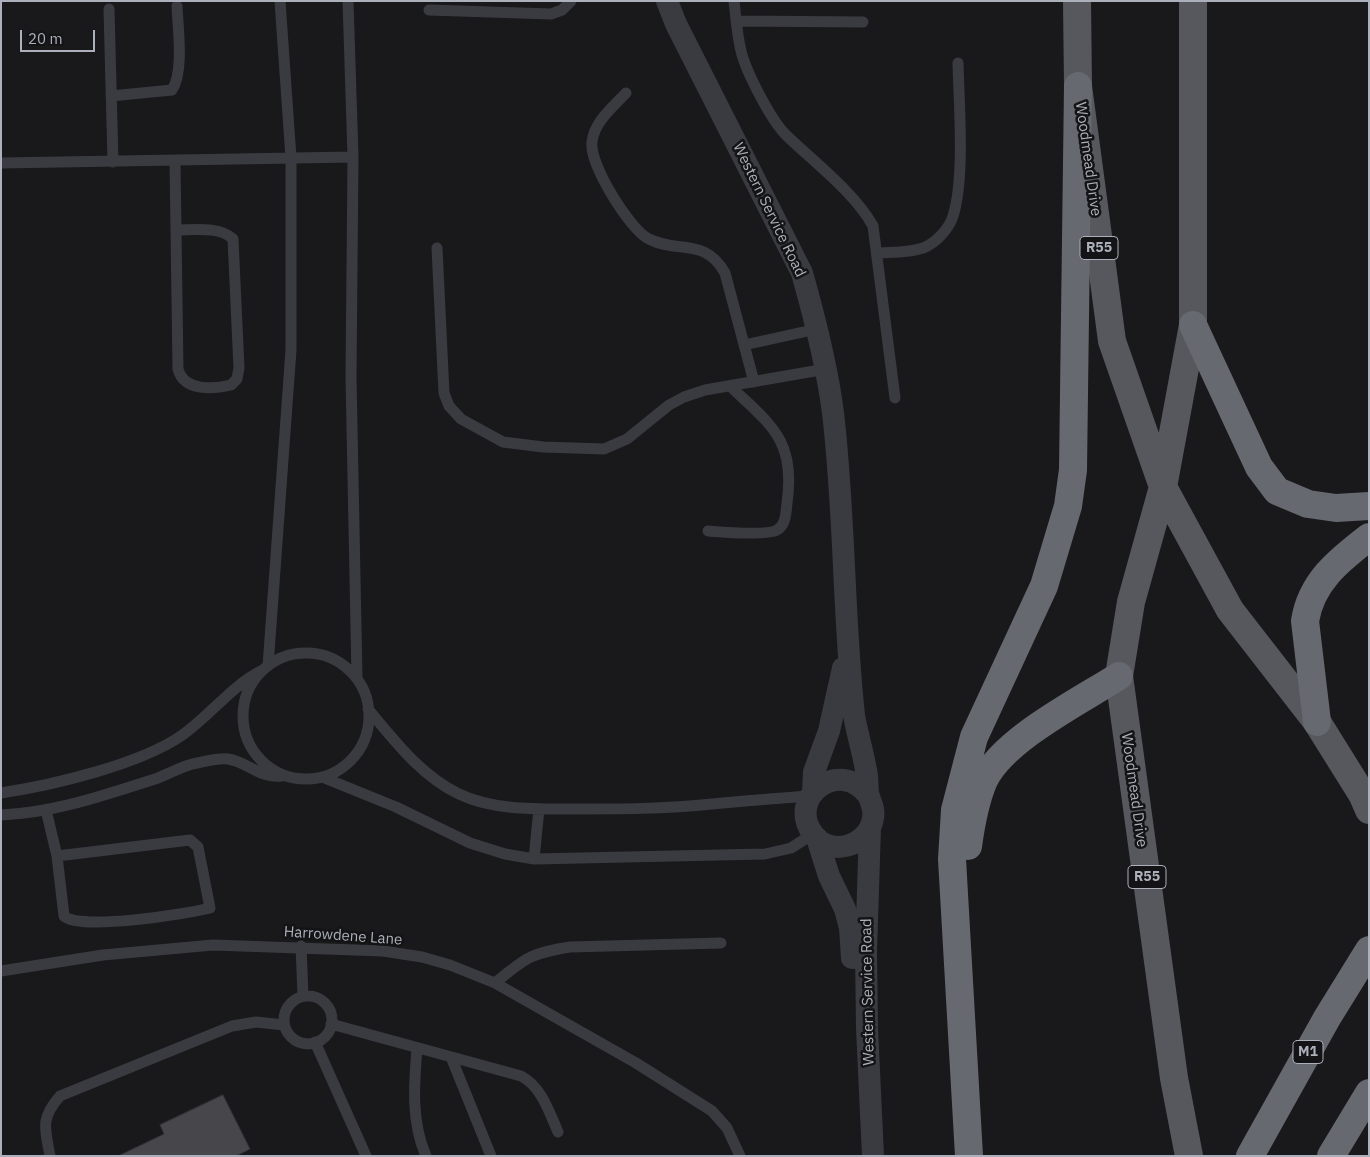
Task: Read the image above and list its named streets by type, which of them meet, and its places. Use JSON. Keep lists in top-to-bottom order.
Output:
{
  "streets": {
    "highway": ["M1"],
    "main road": ["Woodmead Drive", "R55"],
    "street": ["Western Service Road"],
    "lane": ["Harrowdene Lane"]
  },
  "scale_bar": "20 m"
}
